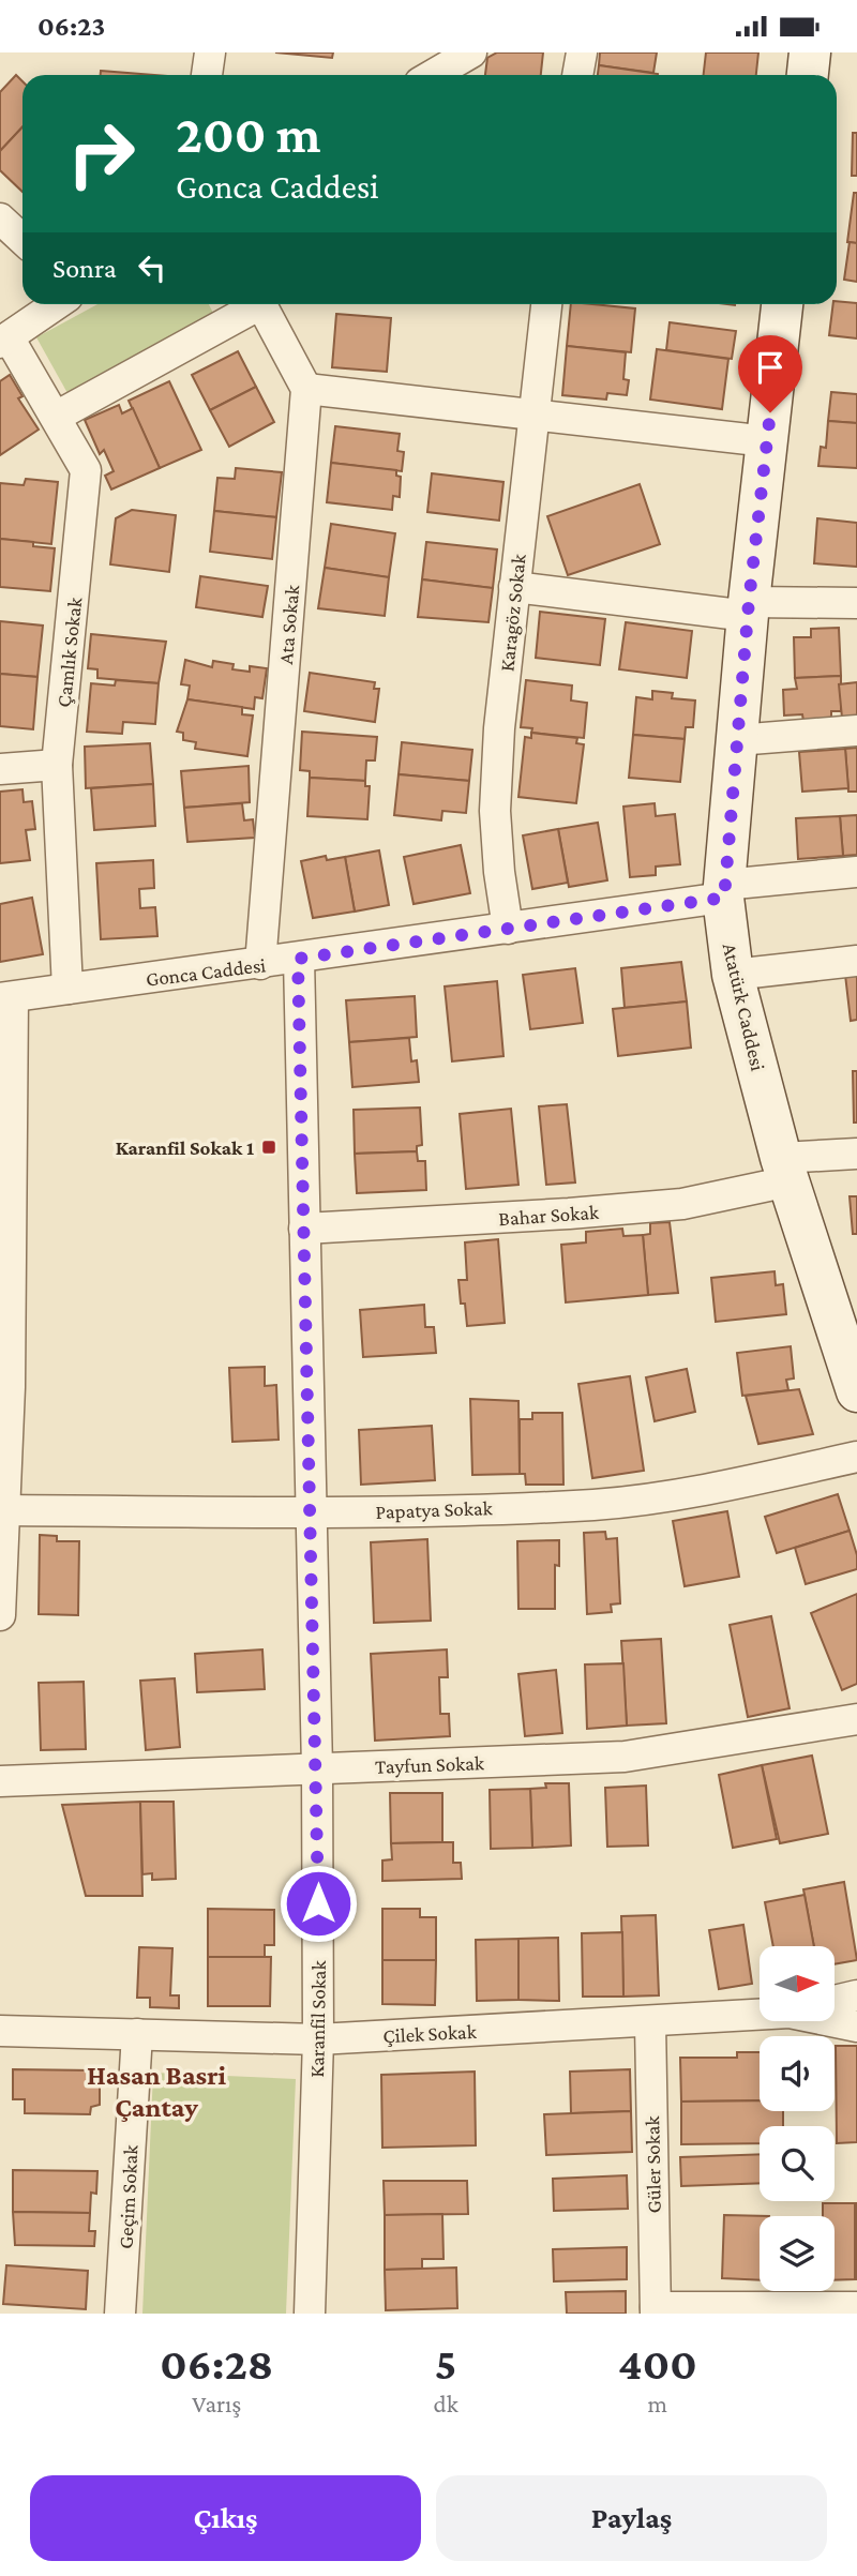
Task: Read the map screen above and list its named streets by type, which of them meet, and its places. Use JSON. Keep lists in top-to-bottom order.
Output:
{
  "streets": {
    "main road": ["Atatürk Caddesi"],
    "street": [
      "Karagöz Sokak",
      "Ata Sokak",
      "Çamlık Sokak",
      "Gonca Caddesi",
      "Bahar Sokak",
      "Papatya Sokak",
      "Tayfun Sokak",
      "Karanfil Sokak",
      "Çilek Sokak",
      "Güler Sokak",
      "Geçim Sokak"
    ]
  },
  "crossings": [
    ["Karagöz Sokak", "Gonca Caddesi"],
    ["Ata Sokak", "Gonca Caddesi"],
    ["Çamlık Sokak", "Gonca Caddesi"],
    ["Gonca Caddesi", "Atatürk Caddesi"],
    ["Gonca Caddesi", "Karanfil Sokak"],
    ["Atatürk Caddesi", "Bahar Sokak"],
    ["Bahar Sokak", "Karanfil Sokak"],
    ["Papatya Sokak", "Karanfil Sokak"],
    ["Tayfun Sokak", "Karanfil Sokak"],
    ["Karanfil Sokak", "Çilek Sokak"],
    ["Çilek Sokak", "Güler Sokak"],
    ["Çilek Sokak", "Geçim Sokak"]
  ],
  "districts": ["Hasan Basri Çantay"],
  "places": {
    "transit": ["Karanfil Sokak 1"]
  },
  "north": "right",
  "page": {
    "status": "06:23",
    "turn": ["200 m", "Gonca Caddesi"],
    "then": "Sonra",
    "eta": [
      "06:28",
      "Varış",
      "5",
      "dk",
      "400",
      "m"
    ],
    "buttons": ["Çıkış", "Paylaş"]
  }
}
